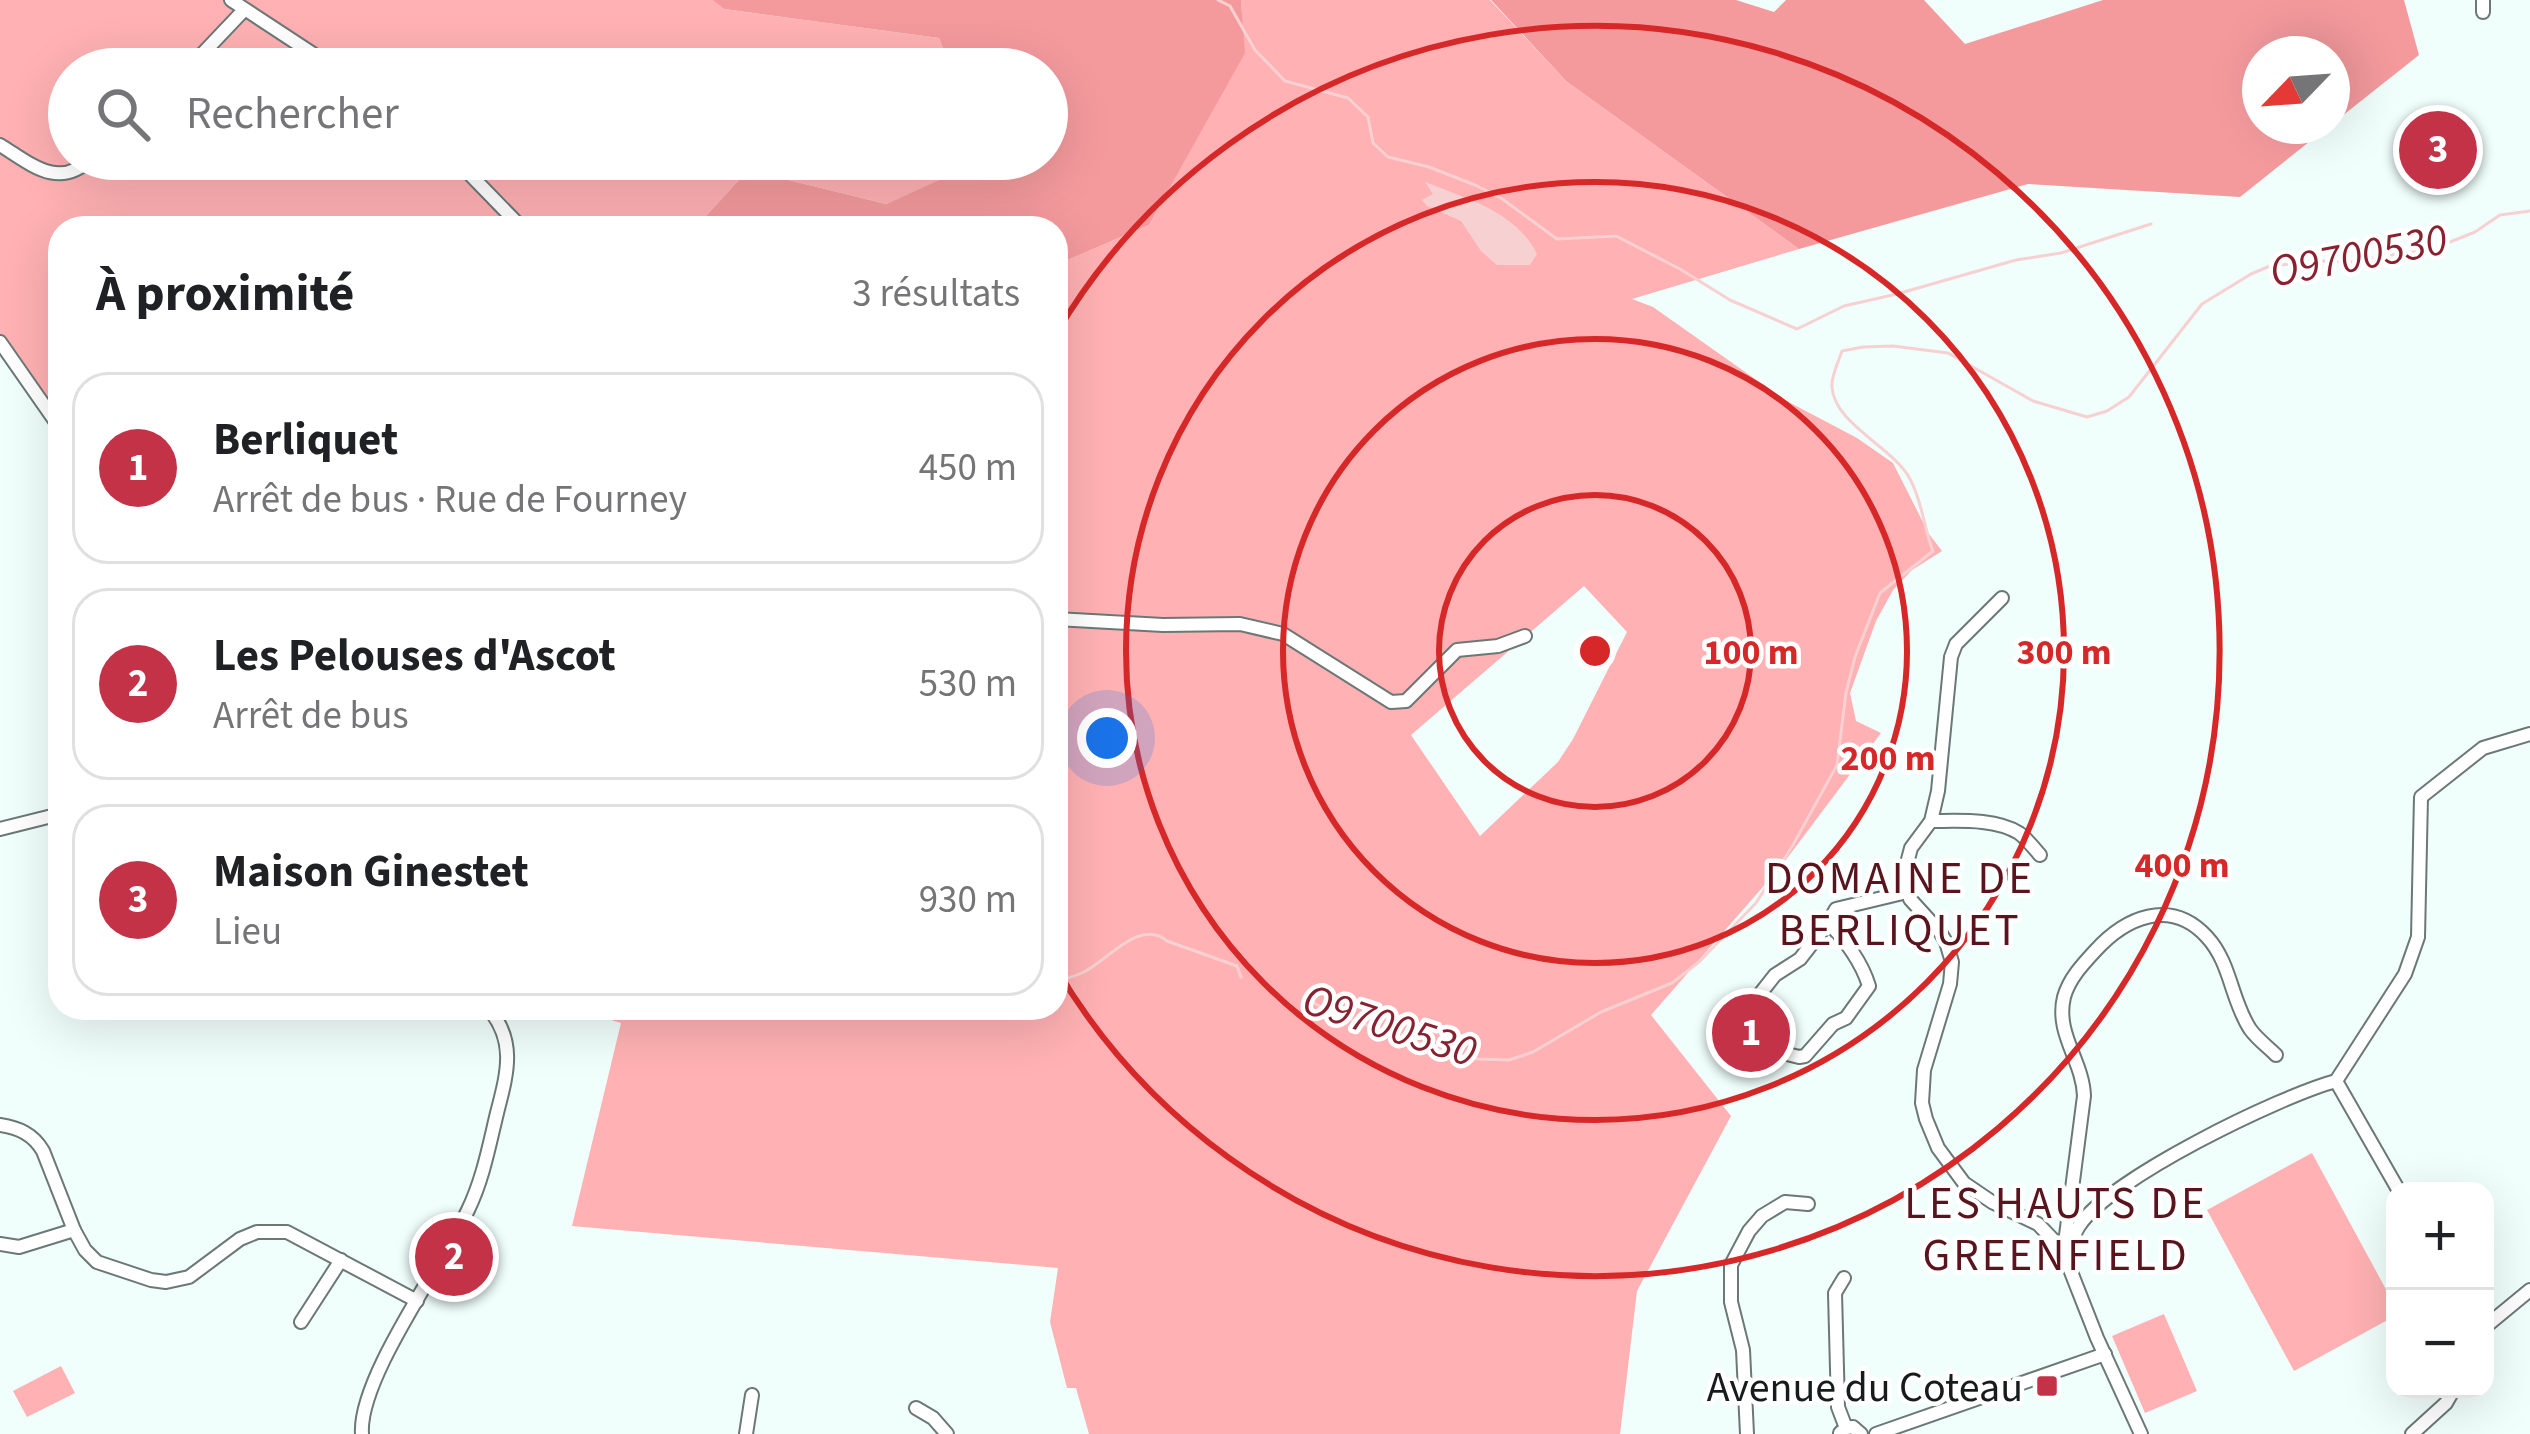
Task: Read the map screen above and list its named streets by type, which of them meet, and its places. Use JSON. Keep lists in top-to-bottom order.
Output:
{
  "districts": ["DOMAINE DE BERLIQUET", "LES HAUTS DE GREENFIELD"],
  "water": ["O9700530"],
  "places": {
    "transit": ["Avenue du Coteau"]
  },
  "north": "bottom left",
  "page": {
    "search": "Rechercher",
    "pins": ["3", "1", "2"],
    "heading": ["À proximité", "3 résultats"],
    "list": [
      {
        "mark": "1",
        "name": "Berliquet",
        "note": "Arrêt de bus · Rue de Fourney",
        "value": "450 m"
      },
      {
        "mark": "2",
        "name": "Les Pelouses d'Ascot",
        "note": "Arrêt de bus",
        "value": "530 m"
      },
      {
        "mark": "3",
        "name": "Maison Ginestet",
        "note": "Lieu",
        "value": "930 m"
      }
    ],
    "map_buttons": ["+", "−"]
  },
  "rings": [
    "100 m",
    "300 m",
    "200 m",
    "400 m"
  ]
}
